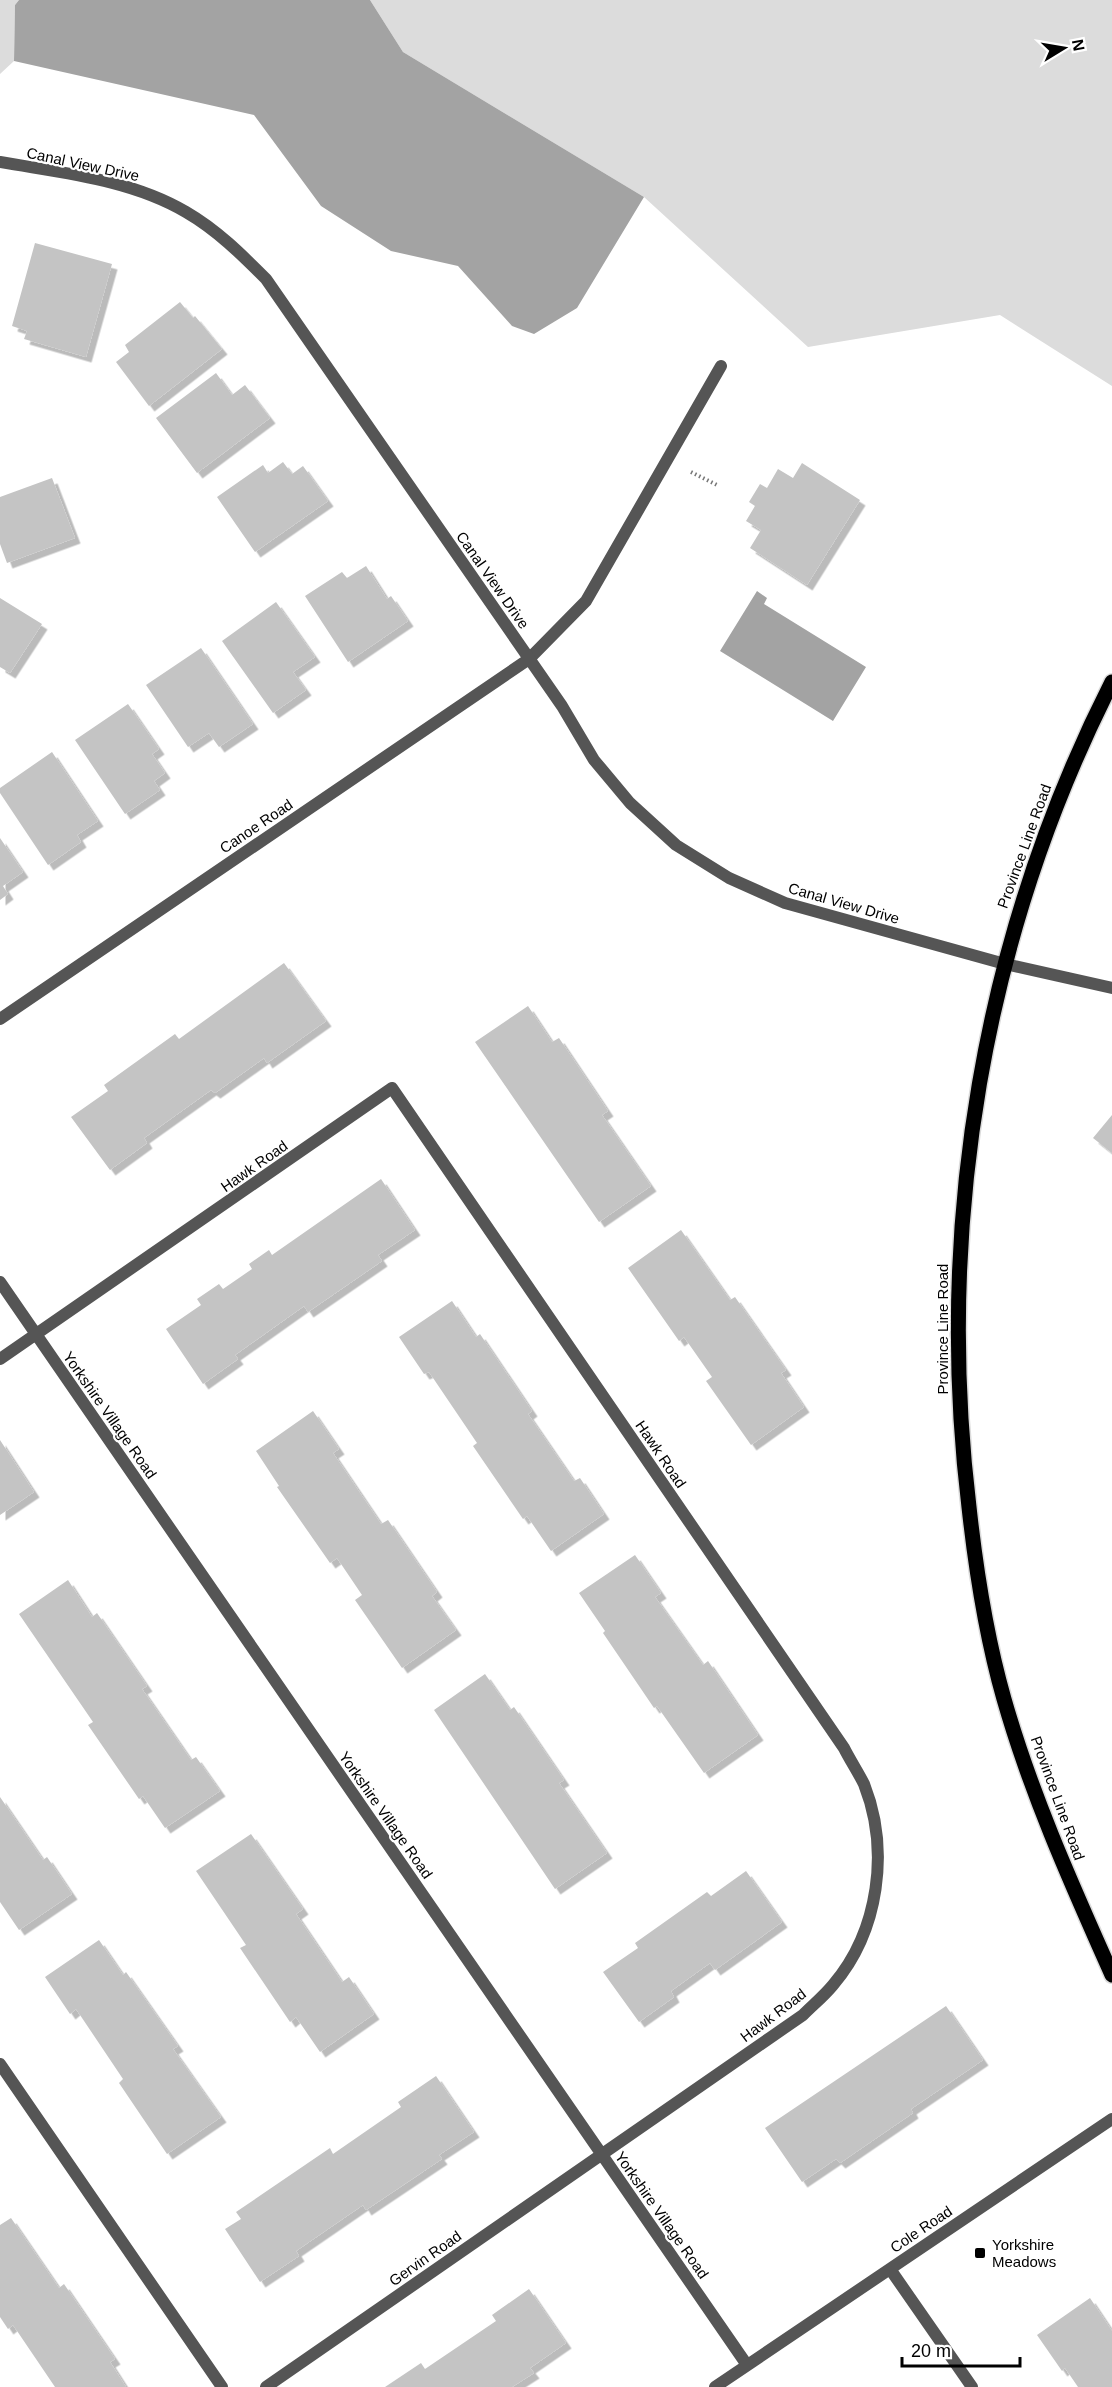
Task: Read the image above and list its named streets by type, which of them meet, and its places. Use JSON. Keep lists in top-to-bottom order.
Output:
{
  "streets": {
    "main road": ["Province Line Road"],
    "street": [
      "Canal View Drive",
      "Canoe Road",
      "Hawk Road",
      "Yorkshire Village Road",
      "Cole Road",
      "Gervin Road"
    ]
  },
  "crossings": [
    ["Canal View Drive", "Canoe Road"],
    ["Canal View Drive", "Province Line Road"],
    ["Hawk Road", "Yorkshire Village Road"],
    ["Hawk Road", "Gervin Road"],
    ["Yorkshire Village Road", "Cole Road"],
    ["Yorkshire Village Road", "Gervin Road"]
  ],
  "places": {
    "transit": ["Yorkshire Meadows"]
  },
  "scale_bar": "20 m",
  "north": "right"
}
